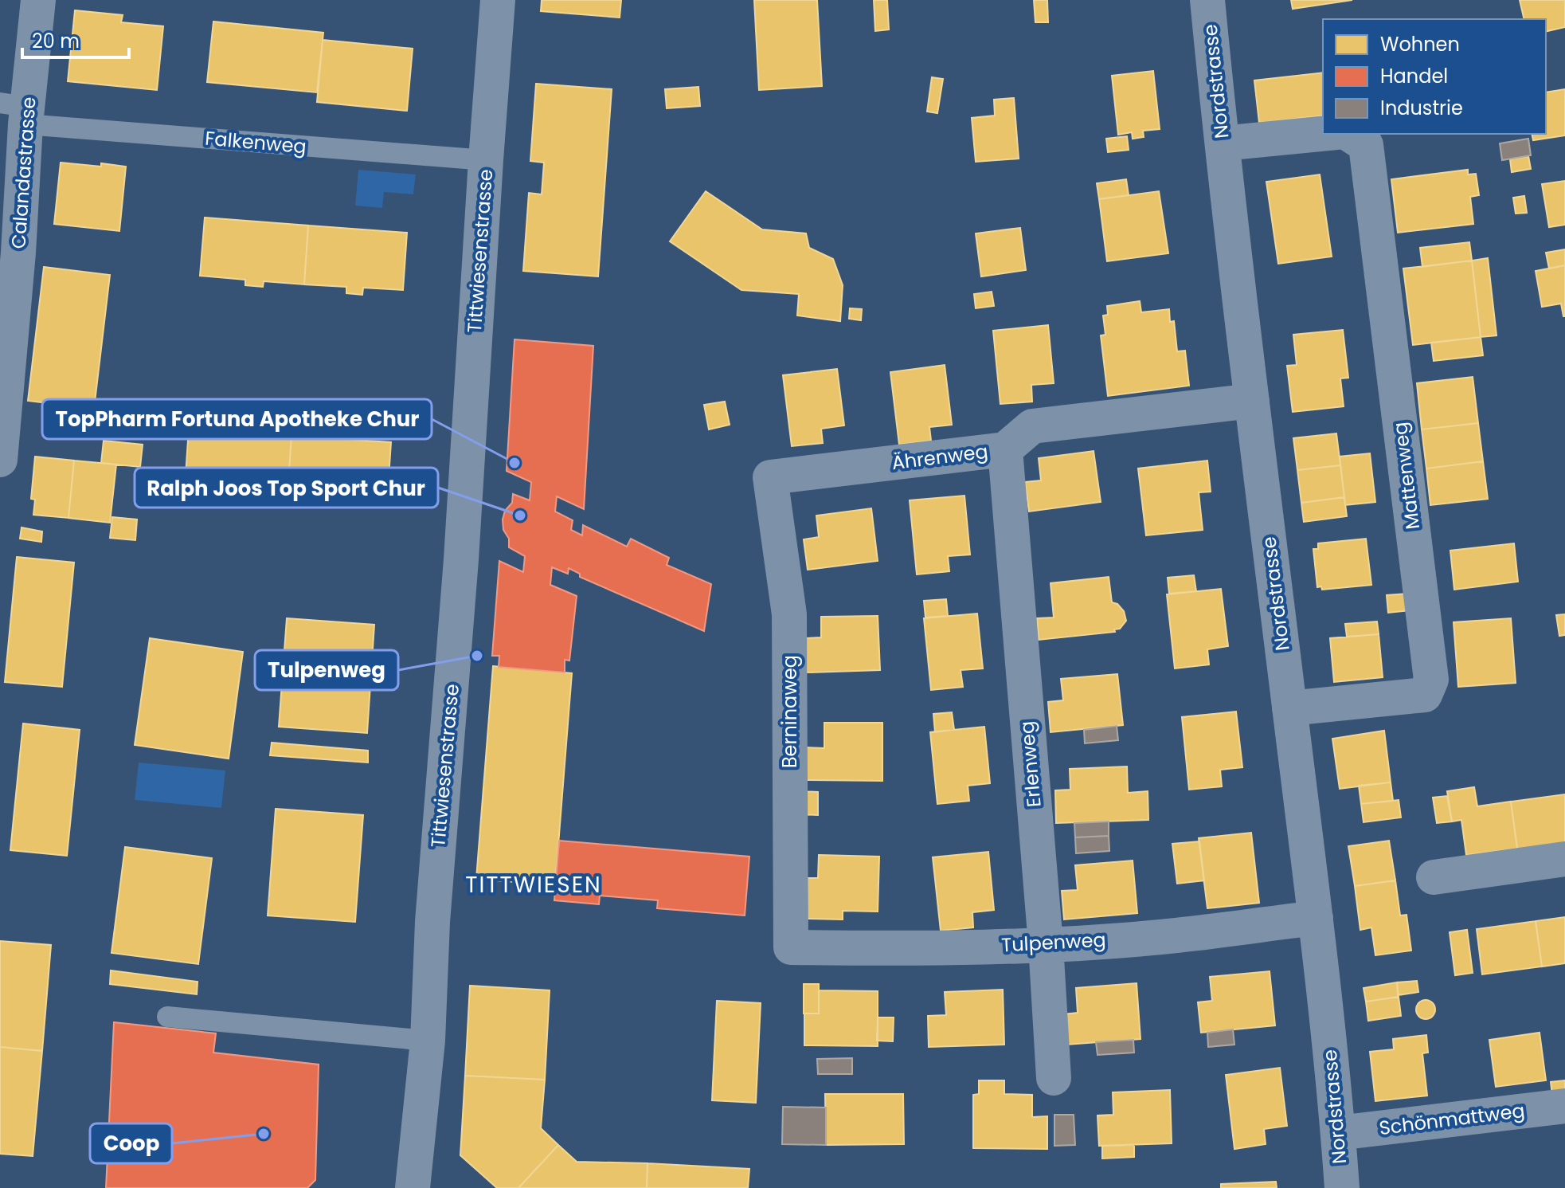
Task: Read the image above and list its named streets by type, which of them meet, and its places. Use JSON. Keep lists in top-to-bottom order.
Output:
{
  "streets": {
    "street": [
      "Nordstrasse",
      "Calandastrasse",
      "Tittwiesenstrasse",
      "Ährenweg",
      "Mattenweg",
      "Berninaweg",
      "Erlenweg",
      "Tulpenweg",
      "Schönmattweg"
    ],
    "lane": ["Falkenweg"]
  },
  "crossings": [
    ["Nordstrasse", "Ährenweg"],
    ["Nordstrasse", "Mattenweg"],
    ["Nordstrasse", "Tulpenweg"],
    ["Nordstrasse", "Schönmattweg"],
    ["Falkenweg", "Calandastrasse"],
    ["Falkenweg", "Tittwiesenstrasse"],
    ["Ährenweg", "Berninaweg"],
    ["Ährenweg", "Erlenweg"],
    ["Berninaweg", "Tulpenweg"],
    ["Erlenweg", "Tulpenweg"]
  ],
  "districts": ["TITTWIESEN"],
  "places": [
    "TopPharm Fortuna Apotheke Chur",
    "Ralph Joos Top Sport Chur",
    "Tulpenweg",
    "Coop"
  ],
  "legend": ["Wohnen", "Handel", "Industrie"],
  "scale_bar": "20 m"
}
